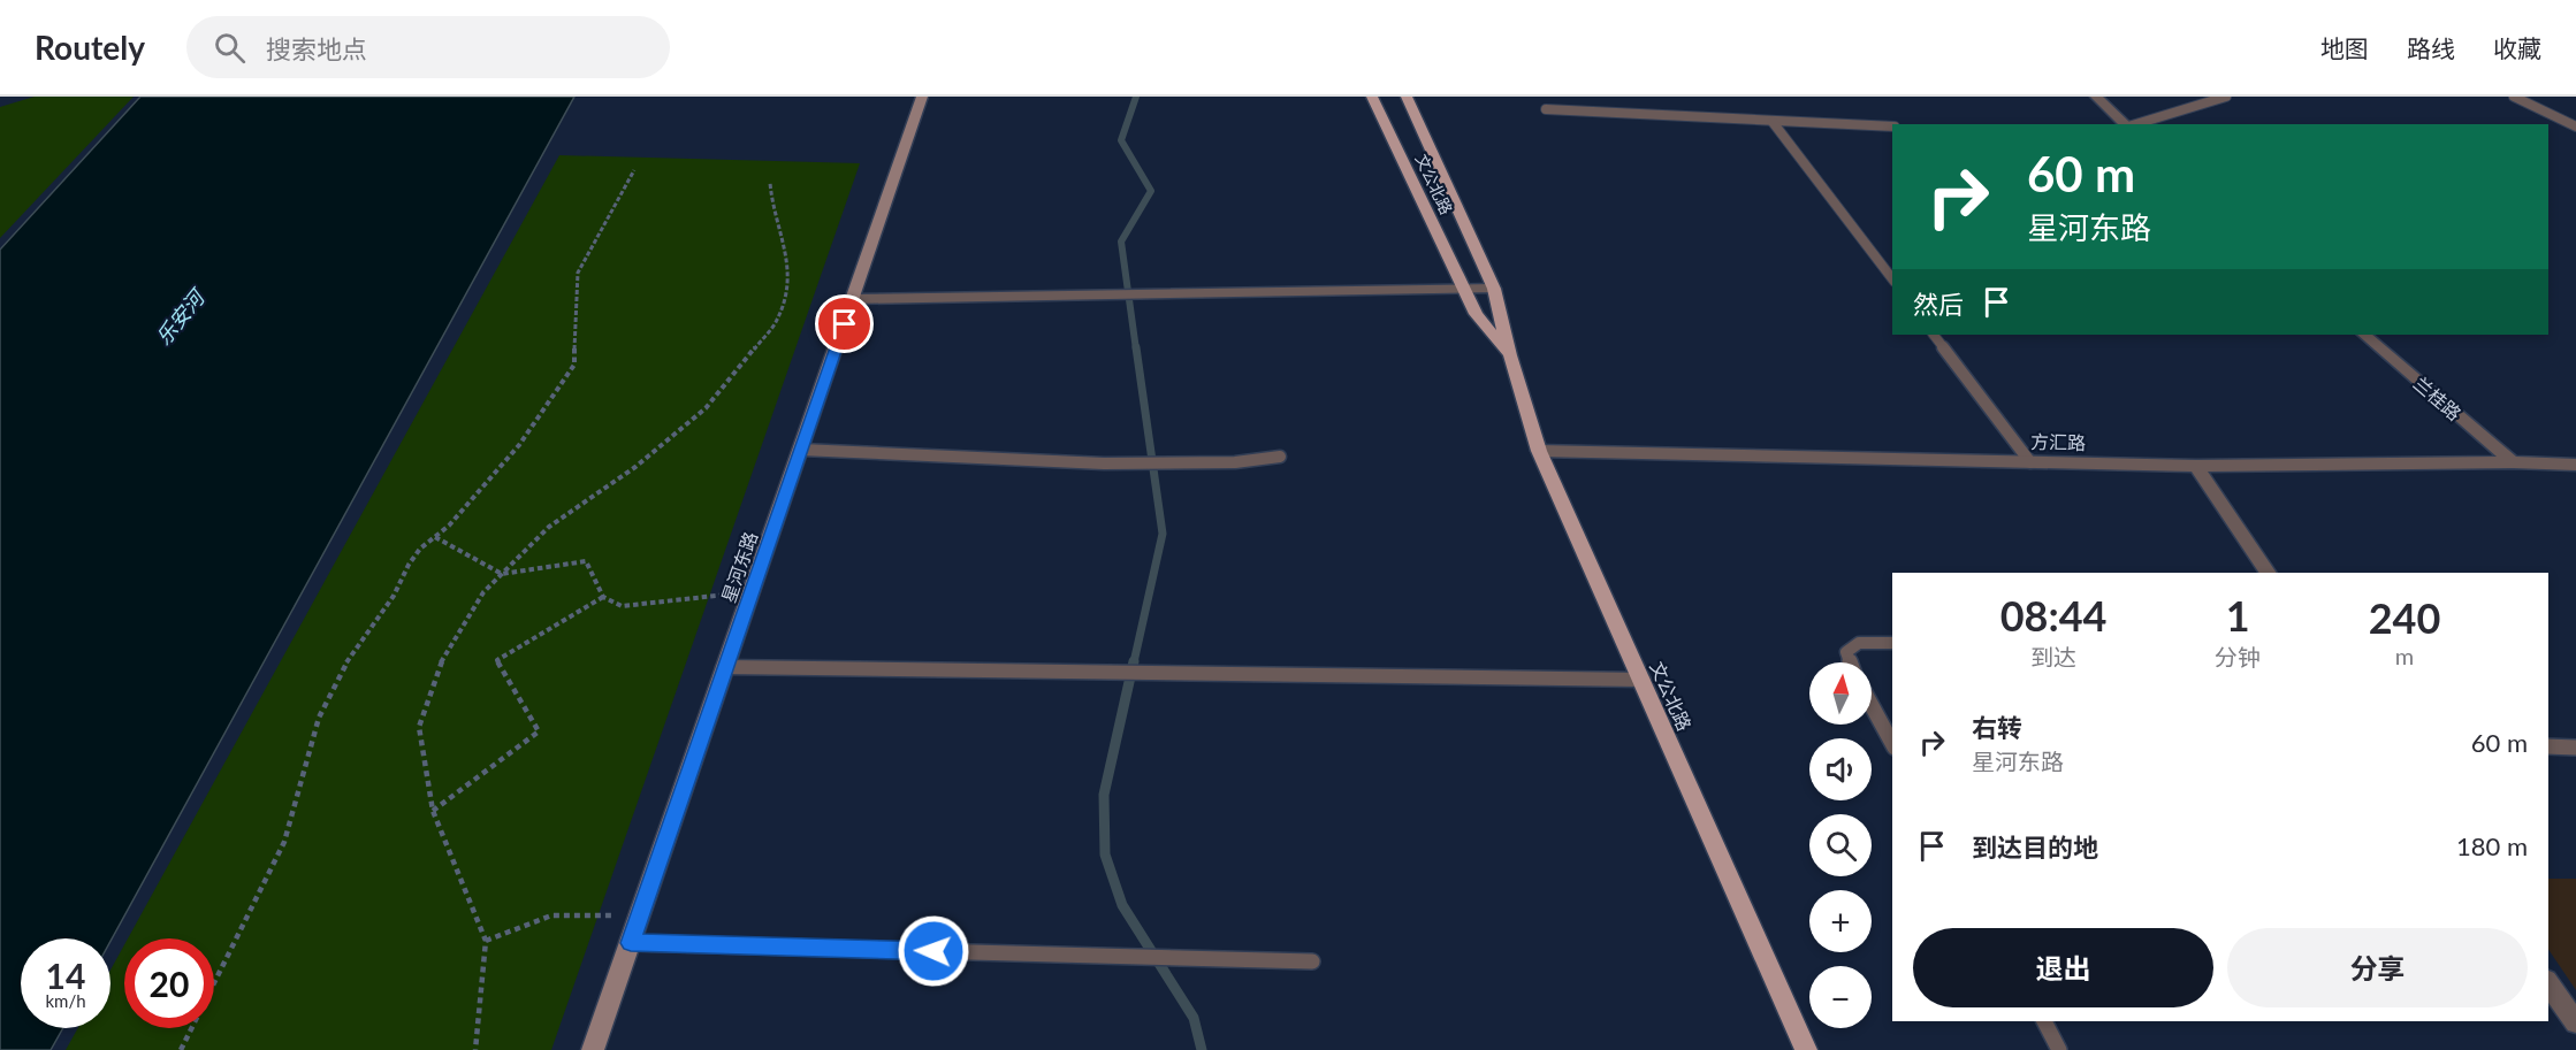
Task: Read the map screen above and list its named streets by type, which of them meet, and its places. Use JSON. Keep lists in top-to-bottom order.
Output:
{
  "streets": {
    "main road": ["文公北路"],
    "street": ["兰桂路", "方汇路", "星河东路"]
  },
  "crossings": [
    ["文公北路", "方汇路"],
    ["兰桂路", "方汇路"]
  ],
  "water": ["乐安河"],
  "north": "top",
  "page": {
    "header": "Routely",
    "search": "搜索地点",
    "nav": ["地图", "路线", "收藏"],
    "turn": ["60 m", "星河东路"],
    "then": "然后",
    "eta": [
      "08:44",
      "到达",
      "1",
      "分钟",
      "240",
      "m"
    ],
    "map_buttons": ["+", "−"],
    "list": [
      {
        "name": "右转",
        "note": "星河东路",
        "value": "60 m"
      },
      {
        "name": "到达目的地",
        "value": "180 m"
      }
    ],
    "buttons": ["退出", "分享"],
    "speed": "14 km/h",
    "limit": "20"
  }
}
